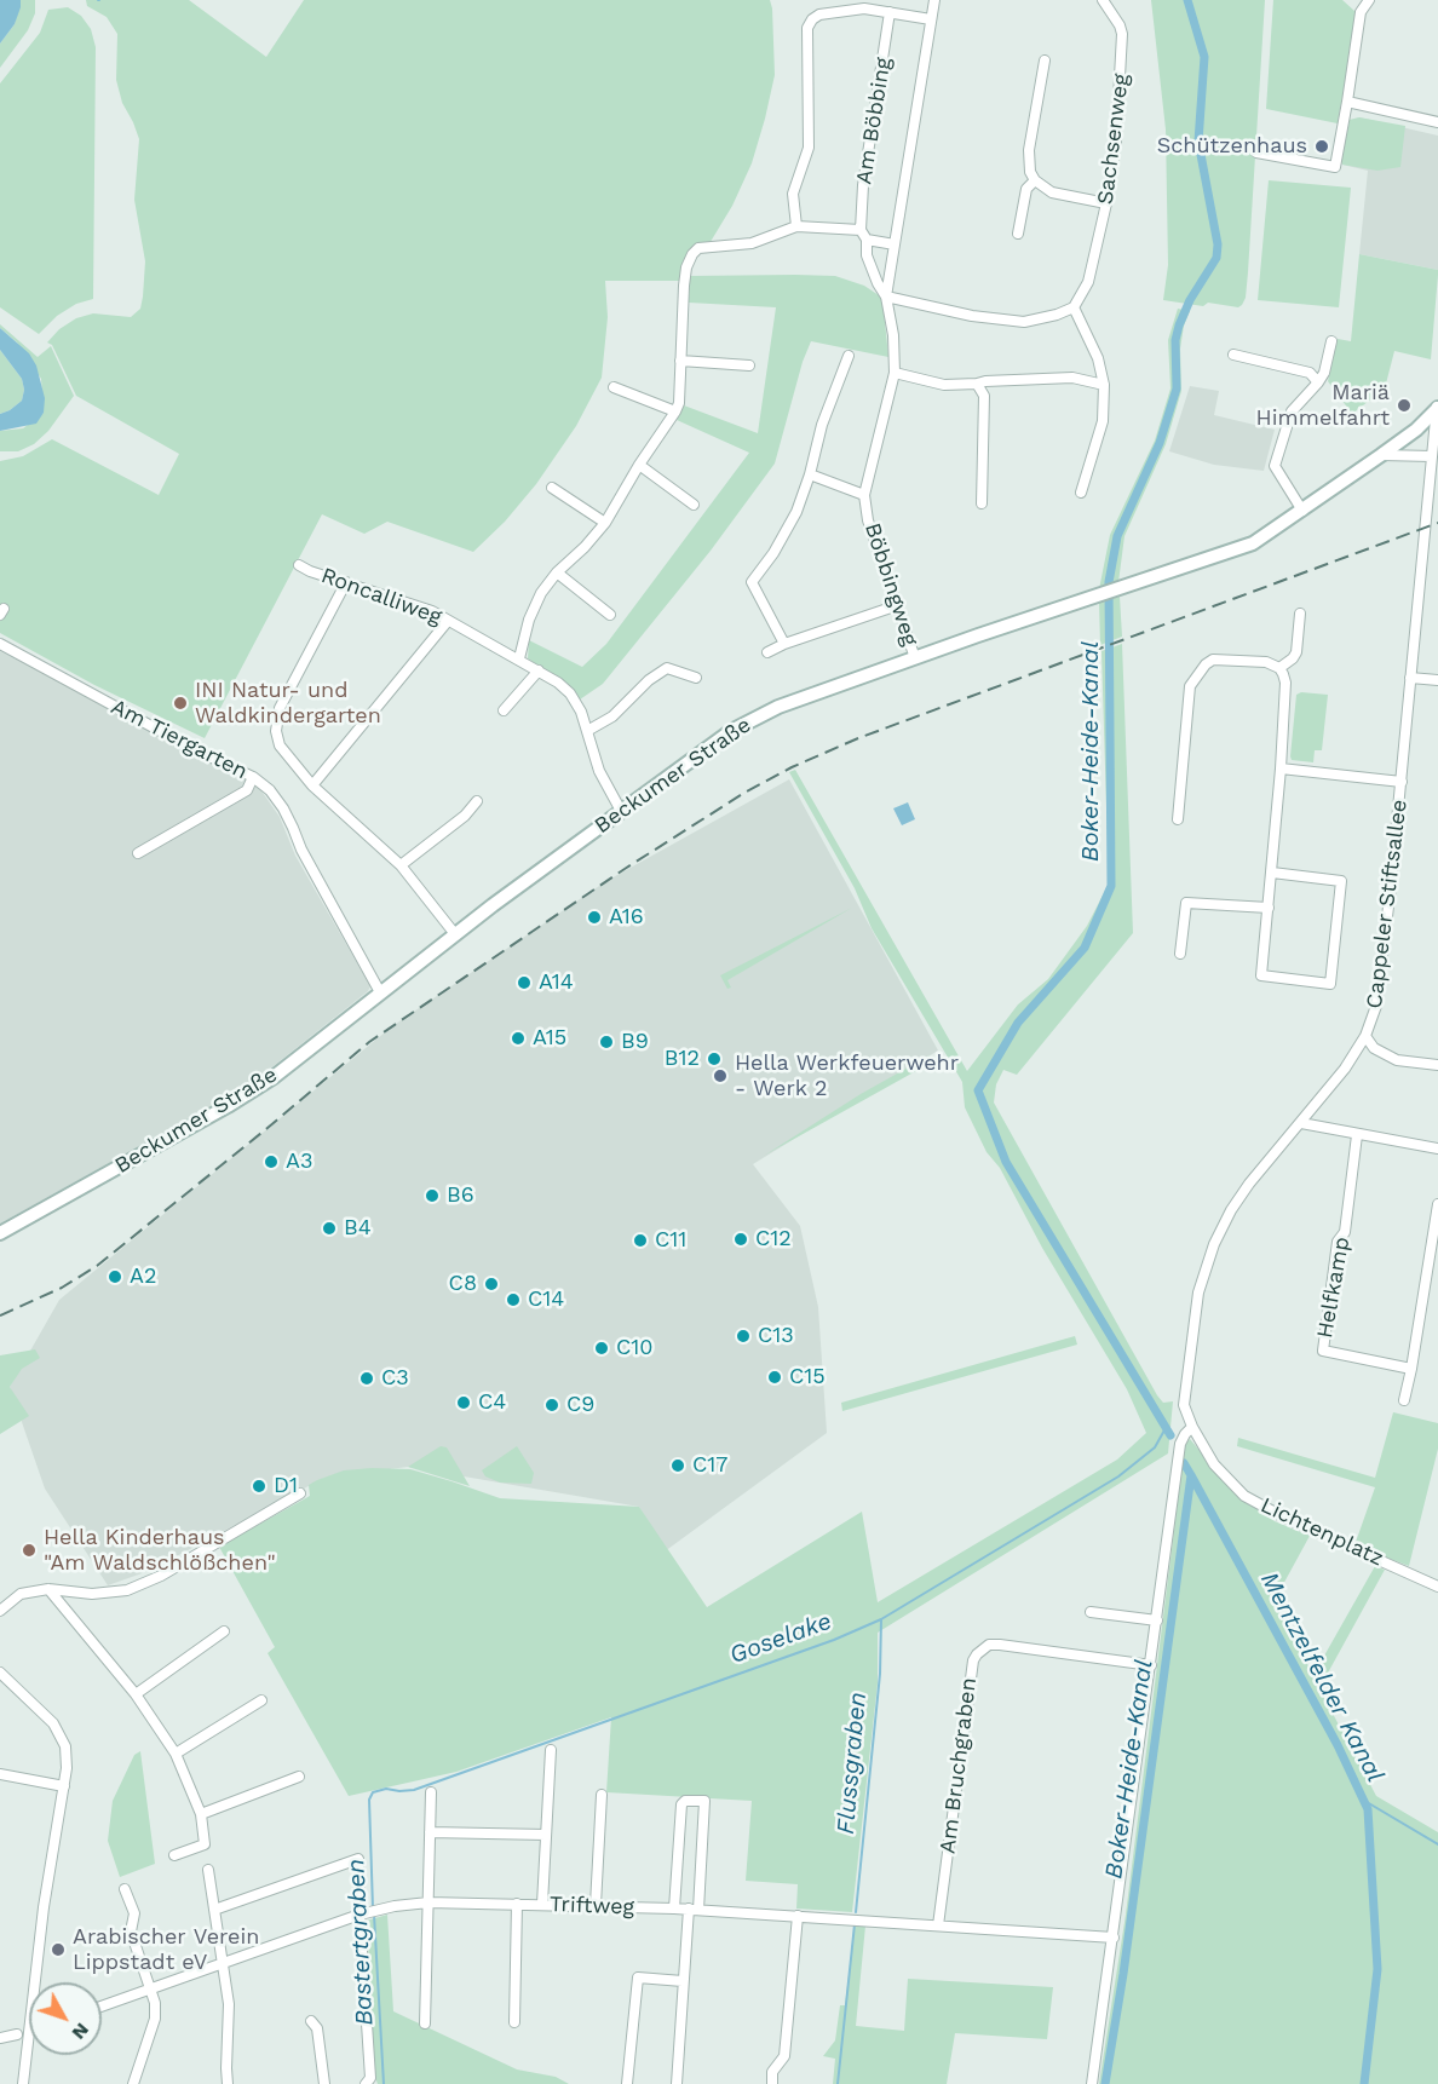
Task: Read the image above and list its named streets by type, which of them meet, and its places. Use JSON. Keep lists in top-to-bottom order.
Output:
{
  "streets": {
    "main road": ["Beckumer Straße"],
    "street": [
      "Am Böbbing",
      "Sachsenweg",
      "Böbbingweg",
      "Roncalliweg",
      "Am Tiergarten",
      "Cappeler Stiftsallee",
      "Helfkamp",
      "Lichtenplatz",
      "Am Bruchgraben",
      "Triftweg"
    ]
  },
  "crossings": [
    ["Böbbingweg", "Beckumer Straße"],
    ["Roncalliweg", "Beckumer Straße"],
    ["Am Tiergarten", "Beckumer Straße"],
    ["Beckumer Straße", "Cappeler Stiftsallee"],
    ["Cappeler Stiftsallee", "Lichtenplatz"],
    ["Am Bruchgraben", "Triftweg"]
  ],
  "water": [
    "Boker-Heide-Kanal",
    "Goselake",
    "Mentzelfelder Kanal",
    "Flussgraben",
    "Bastertgraben"
  ],
  "places": [
    "Schützenhaus",
    "Mariä Himmelfahrt",
    "INI Natur- und Waldkindergarten",
    "A16",
    "A14",
    "A15",
    "B9",
    "B12",
    "Hella Werkfeuerwehr - Werk 2",
    "A3",
    "B6",
    "B4",
    "C12",
    "C11",
    "A2",
    "C8",
    "C14",
    "C13",
    "C10",
    "C15",
    "C3",
    "C4",
    "C9",
    "C17",
    "D1",
    "Hella Kinderhaus \"Am Waldschlößchen\"",
    "Arabischer Verein Lippstadt eV"
  ],
  "north": "bottom right"
}
